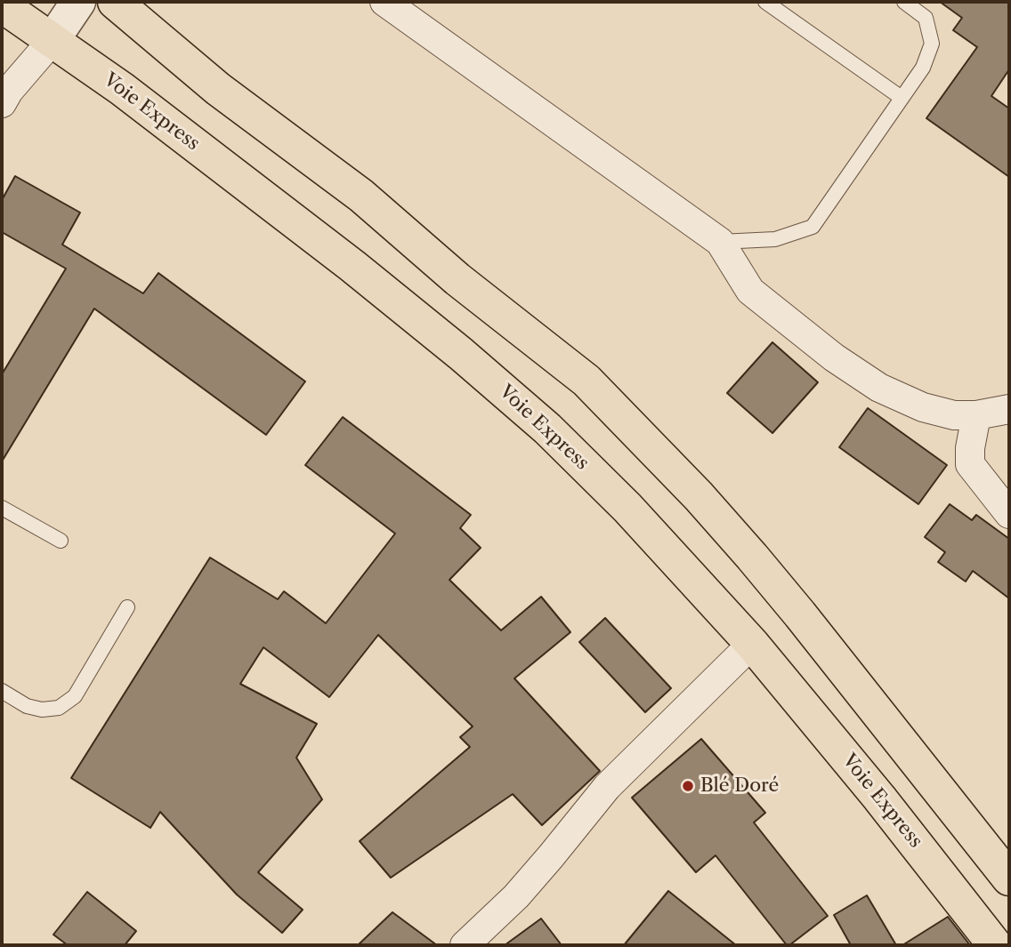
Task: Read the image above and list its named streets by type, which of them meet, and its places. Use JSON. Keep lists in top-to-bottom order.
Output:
{
  "streets": {
    "highway": ["Voie Express"]
  },
  "places": ["Blé Doré"]
}
